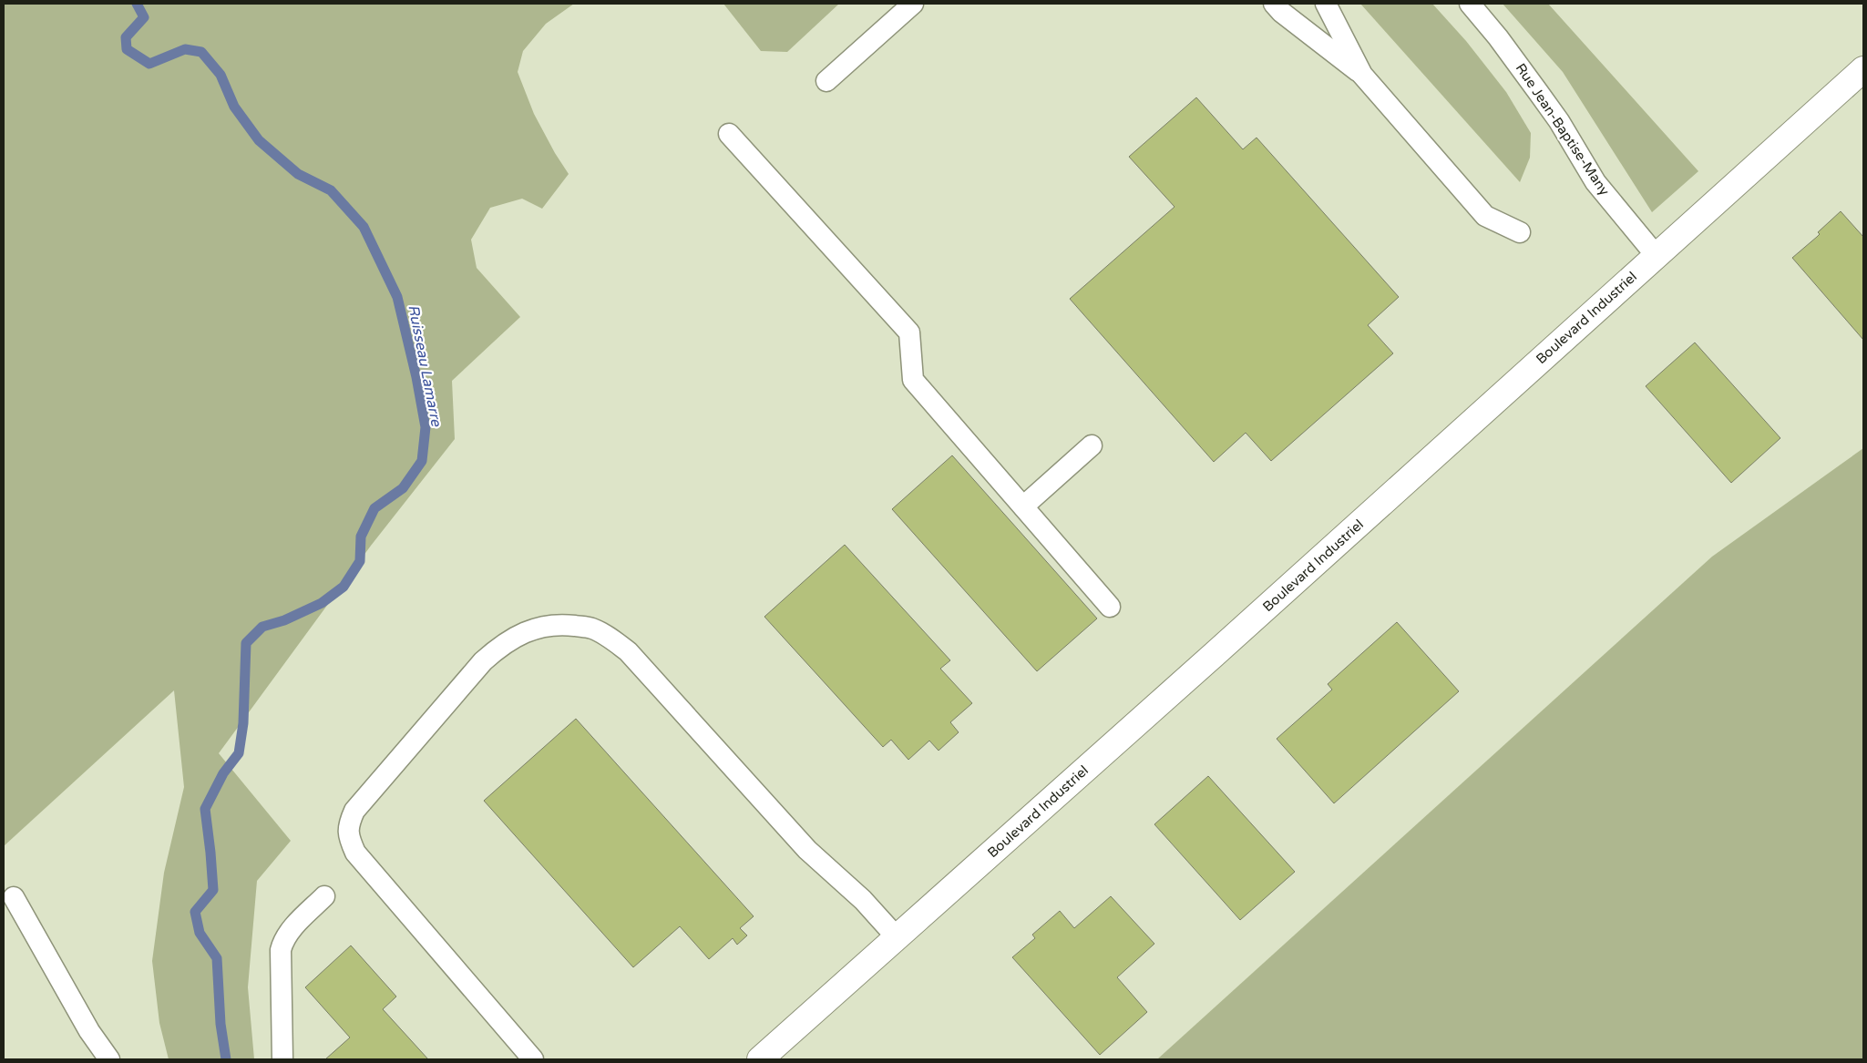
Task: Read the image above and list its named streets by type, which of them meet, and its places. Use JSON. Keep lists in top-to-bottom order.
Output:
{
  "streets": {
    "street": ["Boulevard Industriel"],
    "lane": ["Rue Jean-Baptise-Many"]
  },
  "crossings": [
    ["Rue Jean-Baptise-Many", "Boulevard Industriel"]
  ],
  "water": ["Ruisseau Lamarre"]
}
